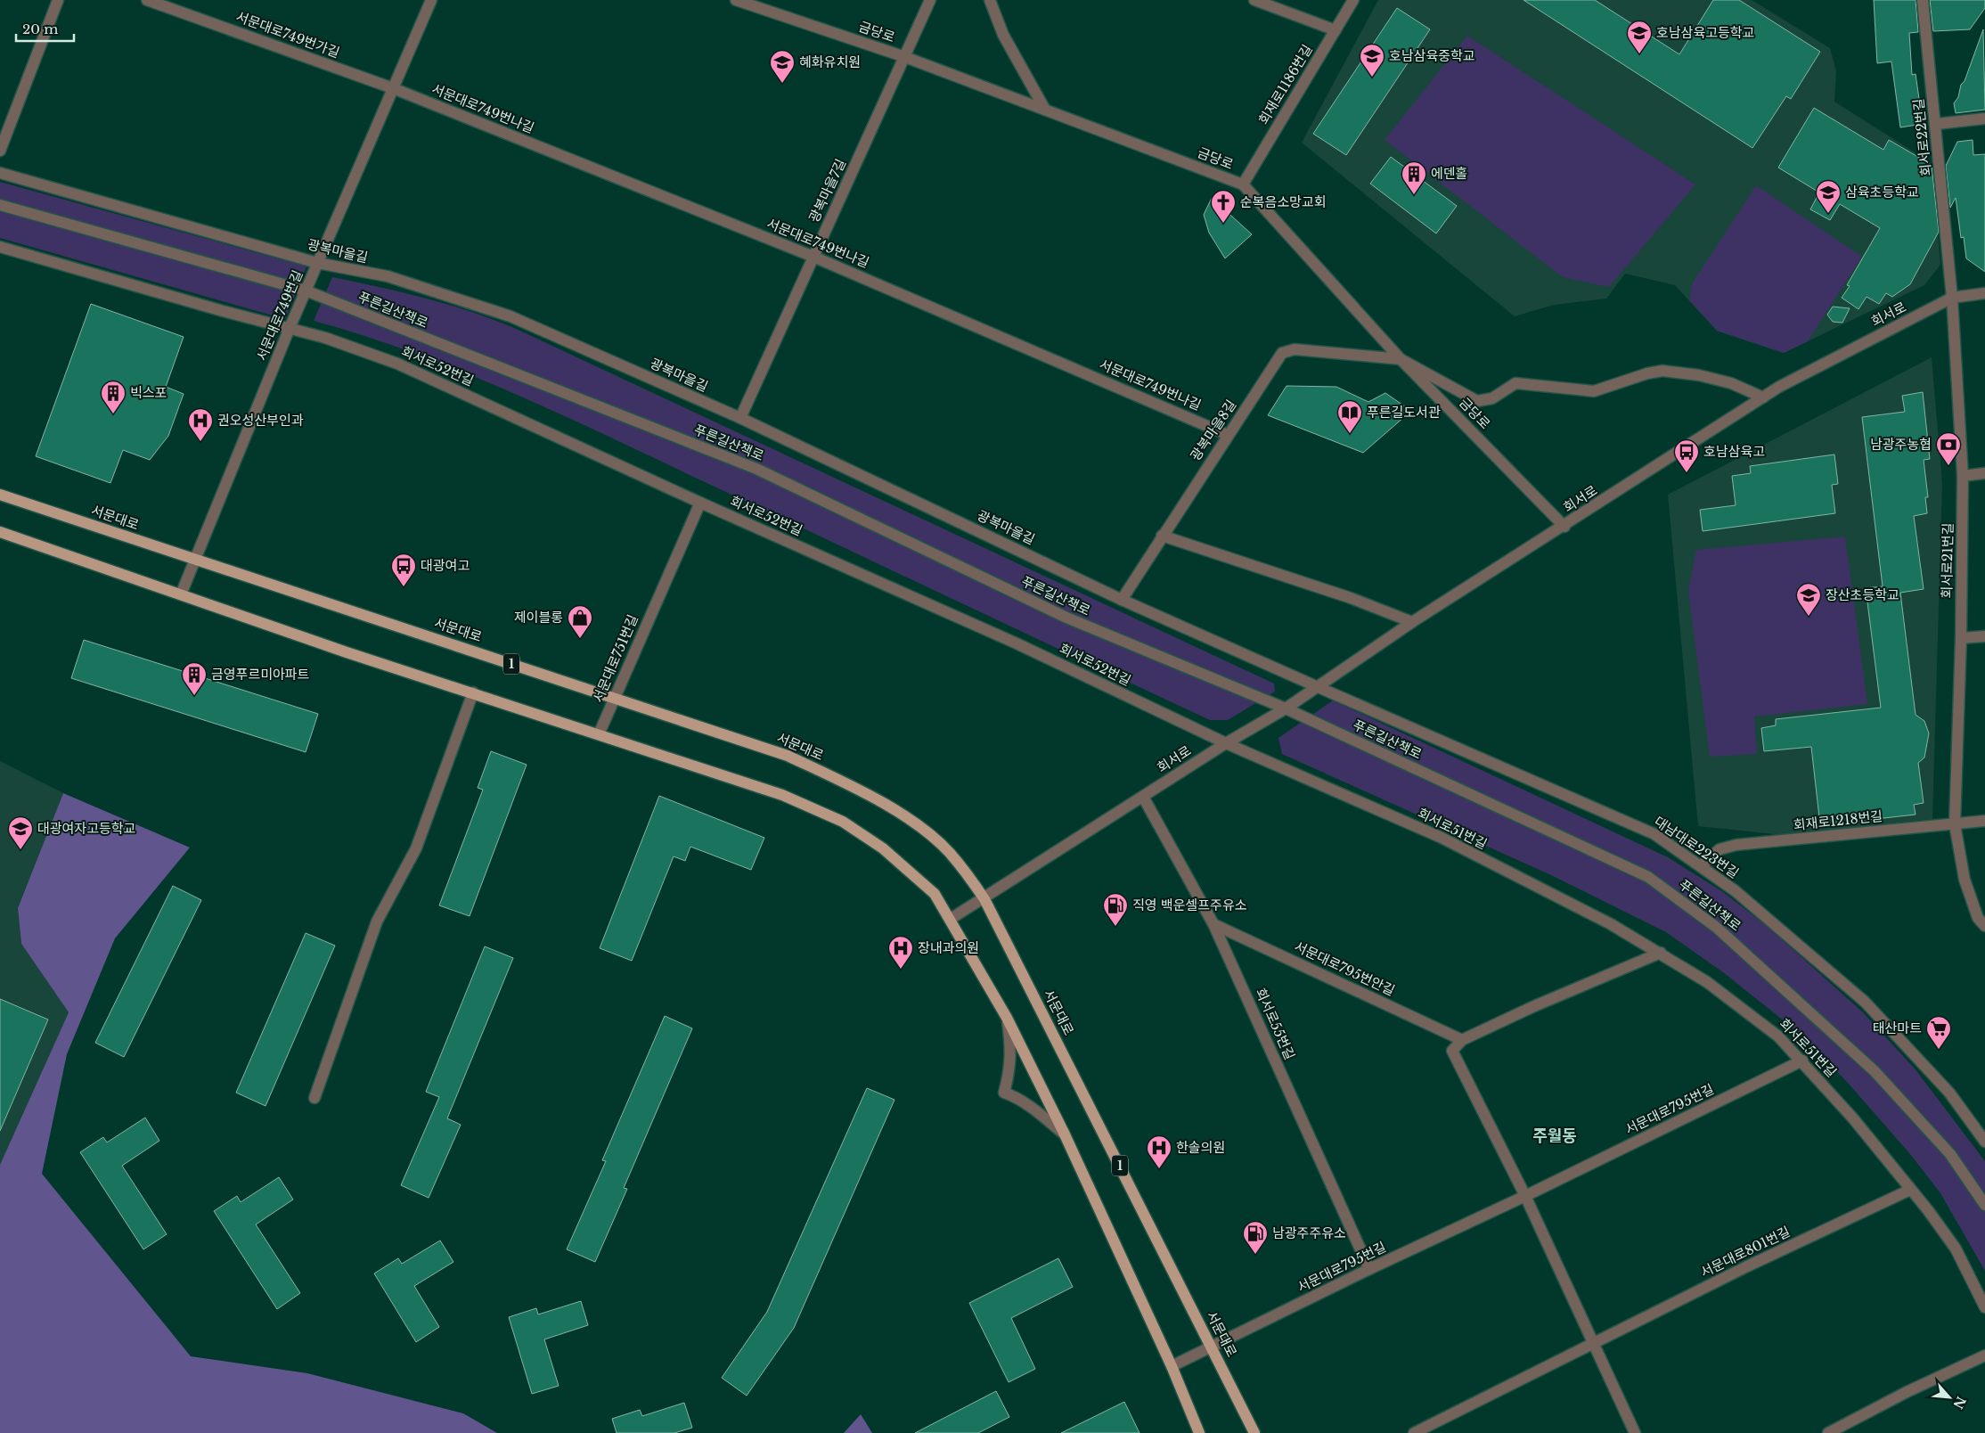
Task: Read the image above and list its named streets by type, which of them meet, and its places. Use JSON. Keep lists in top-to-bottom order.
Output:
{
  "streets": {
    "main road": ["서문대로", "1"],
    "street": [
      "금당로",
      "서문대로749번가길",
      "회재로1186번길",
      "서문대로749번나길",
      "회서로22번길",
      "광복마을7길",
      "광복마을길",
      "푸른길산책로",
      "회서로",
      "서문대로749번길",
      "회서로52번길",
      "광복마을8길",
      "회서로21번길",
      "서문대로751번길",
      "회재로1218번길",
      "회서로51번길",
      "대남대로223번길",
      "서문대로795번안길",
      "회서로55번길",
      "서문대로795번길",
      "서문대로801번길"
    ]
  },
  "crossings": [
    ["금당로", "회재로1186번길"],
    ["금당로", "광복마을7길"],
    ["금당로", "회서로"],
    ["금당로", "광복마을8길"],
    ["서문대로749번가길", "서문대로749번나길"],
    ["서문대로749번가길", "서문대로749번길"],
    ["서문대로749번나길", "광복마을7길"],
    ["서문대로749번나길", "서문대로749번길"],
    ["서문대로749번나길", "광복마을8길"],
    ["회서로22번길", "회서로"],
    ["회서로22번길", "회서로21번길"],
    ["광복마을7길", "광복마을길"],
    ["광복마을길", "회서로"],
    ["광복마을길", "서문대로749번길"],
    ["광복마을길", "광복마을8길"],
    ["광복마을길", "대남대로223번길"],
    ["푸른길산책로", "회서로"],
    ["푸른길산책로", "서문대로749번길"],
    ["회서로", "회서로52번길"],
    ["회서로", "서문대로"],
    ["회서로", "회서로21번길"],
    ["회서로", "회서로51번길"],
    ["회서로", "대남대로223번길"],
    ["회서로", "회서로55번길"],
    ["서문대로749번길", "회서로52번길"],
    ["서문대로749번길", "서문대로"],
    ["회서로52번길", "서문대로751번길"],
    ["회서로52번길", "회서로51번길"],
    ["서문대로", "서문대로751번길"],
    ["서문대로", "서문대로795번길"],
    ["회서로21번길", "회재로1218번길"],
    ["회재로1218번길", "대남대로223번길"],
    ["회서로51번길", "서문대로795번길"],
    ["회서로51번길", "서문대로801번길"],
    ["서문대로795번안길", "회서로55번길"],
    ["회서로55번길", "서문대로795번길"]
  ],
  "districts": ["주월동"],
  "places": {
    "school or university": [
      "호남삼육고등학교",
      "호남삼육중학교",
      "혜화유치원",
      "삼육초등학교",
      "장산초등학교",
      "대광여자고등학교"
    ],
    "building": ["에덴홀", "빅스포", "금영푸르미아파트"],
    "church": ["순복음소망교회"],
    "library": ["푸른길도서관"],
    "hospital": ["권오성산부인과", "장내과의원", "한솔의원"],
    "bank": ["남광주농협"],
    "bus stop": ["호남삼육고", "대광여고"],
    "shop": ["제이블롱"],
    "fuel station": ["직영 백운셀프주유소", "남광주주유소"],
    "supermarket": ["태산마트"]
  },
  "scale_bar": "20 m",
  "north": "bottom right"
}
